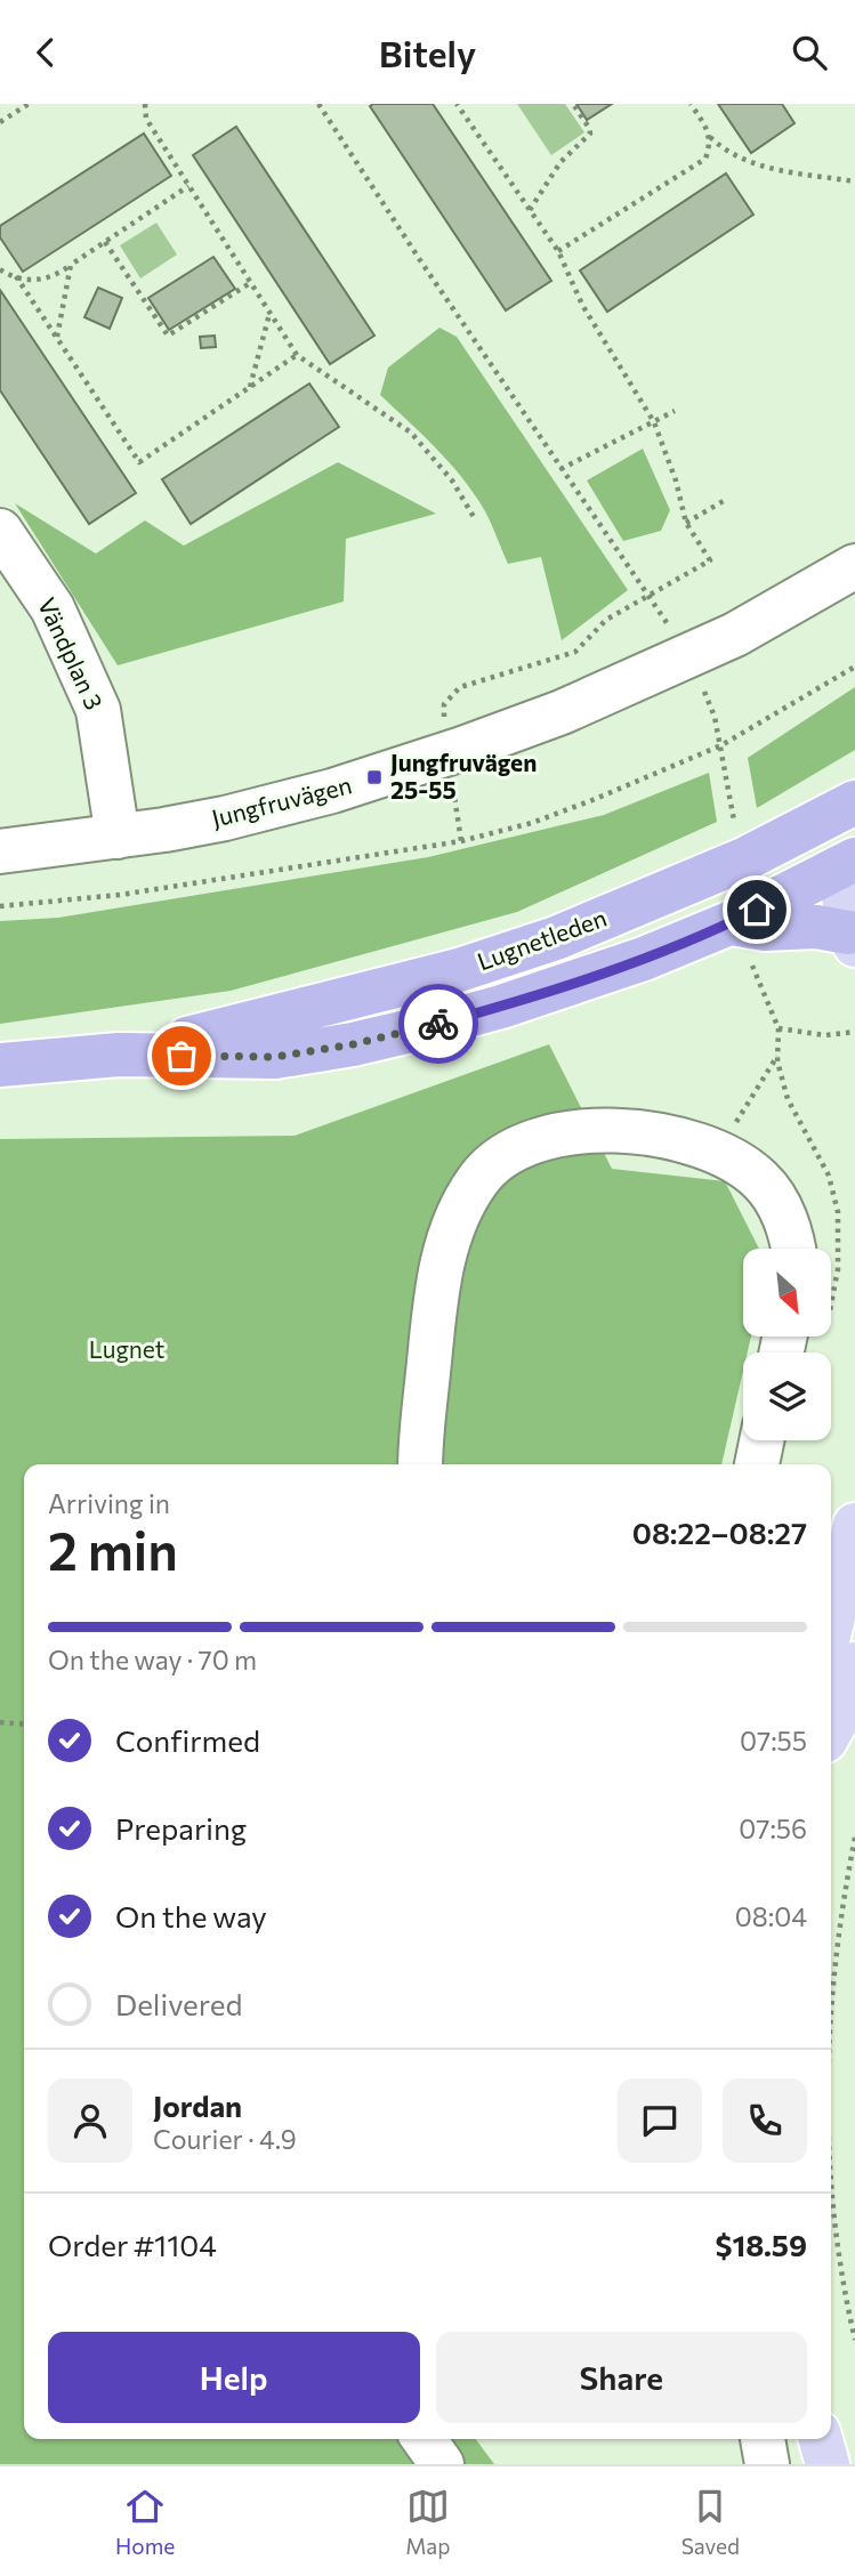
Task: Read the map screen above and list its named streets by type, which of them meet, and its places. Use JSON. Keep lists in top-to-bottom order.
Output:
{
  "streets": {
    "highway": ["Lugnetleden"],
    "street": ["Vändplan 3", "Jungfruvägen"]
  },
  "crossings": [
    ["Vändplan 3", "Jungfruvägen"]
  ],
  "parks": ["Lugnet"],
  "places": {
    "transit": ["Jungfruvägen 25-55"]
  },
  "north": "bottom right",
  "page": {
    "header": "Bitely",
    "heading": ["2 min", "Arriving in", "08:22–08:27"],
    "panel": [
      "Jordan",
      "Courier · 4.9",
      "Order #1104",
      "$18.59"
    ],
    "bar": "On the way · 70 m",
    "list": [
      ["Confirmed", "07:55"],
      ["Preparing", "07:56"],
      ["On the way", "08:04"],
      "Delivered"
    ],
    "buttons": ["Help", "Share"],
    "tabs": ["Home", "Map", "Saved"]
  }
}
